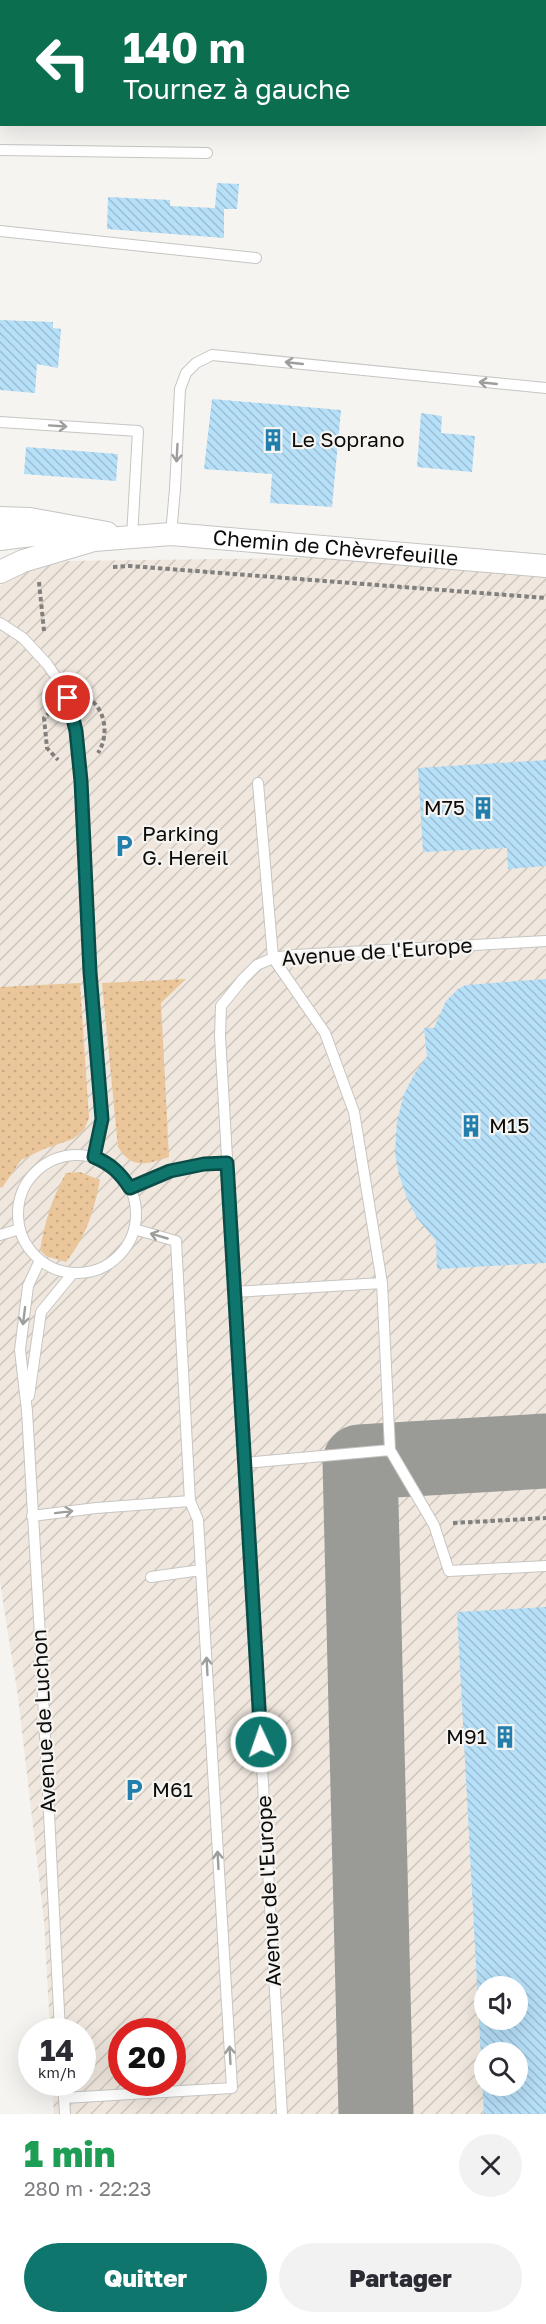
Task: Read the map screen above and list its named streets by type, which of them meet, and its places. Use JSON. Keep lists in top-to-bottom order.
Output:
{
  "streets": {
    "street": ["Chemin de Chèvrefeuille"],
    "lane": ["Avenue de l'Europe", "Avenue de Luchon"]
  },
  "places": {
    "building": [
      "Le Soprano",
      "M75",
      "M15",
      "M91"
    ],
    "parking": ["Parking G. Hereil", "M61"]
  },
  "page": {
    "turn": ["140 m", "Tournez à gauche"],
    "speed": "14 km/h",
    "limit": "20",
    "heading": ["1 min", "280 m · 22:23"],
    "buttons": ["Quitter", "Partager"]
  }
}
